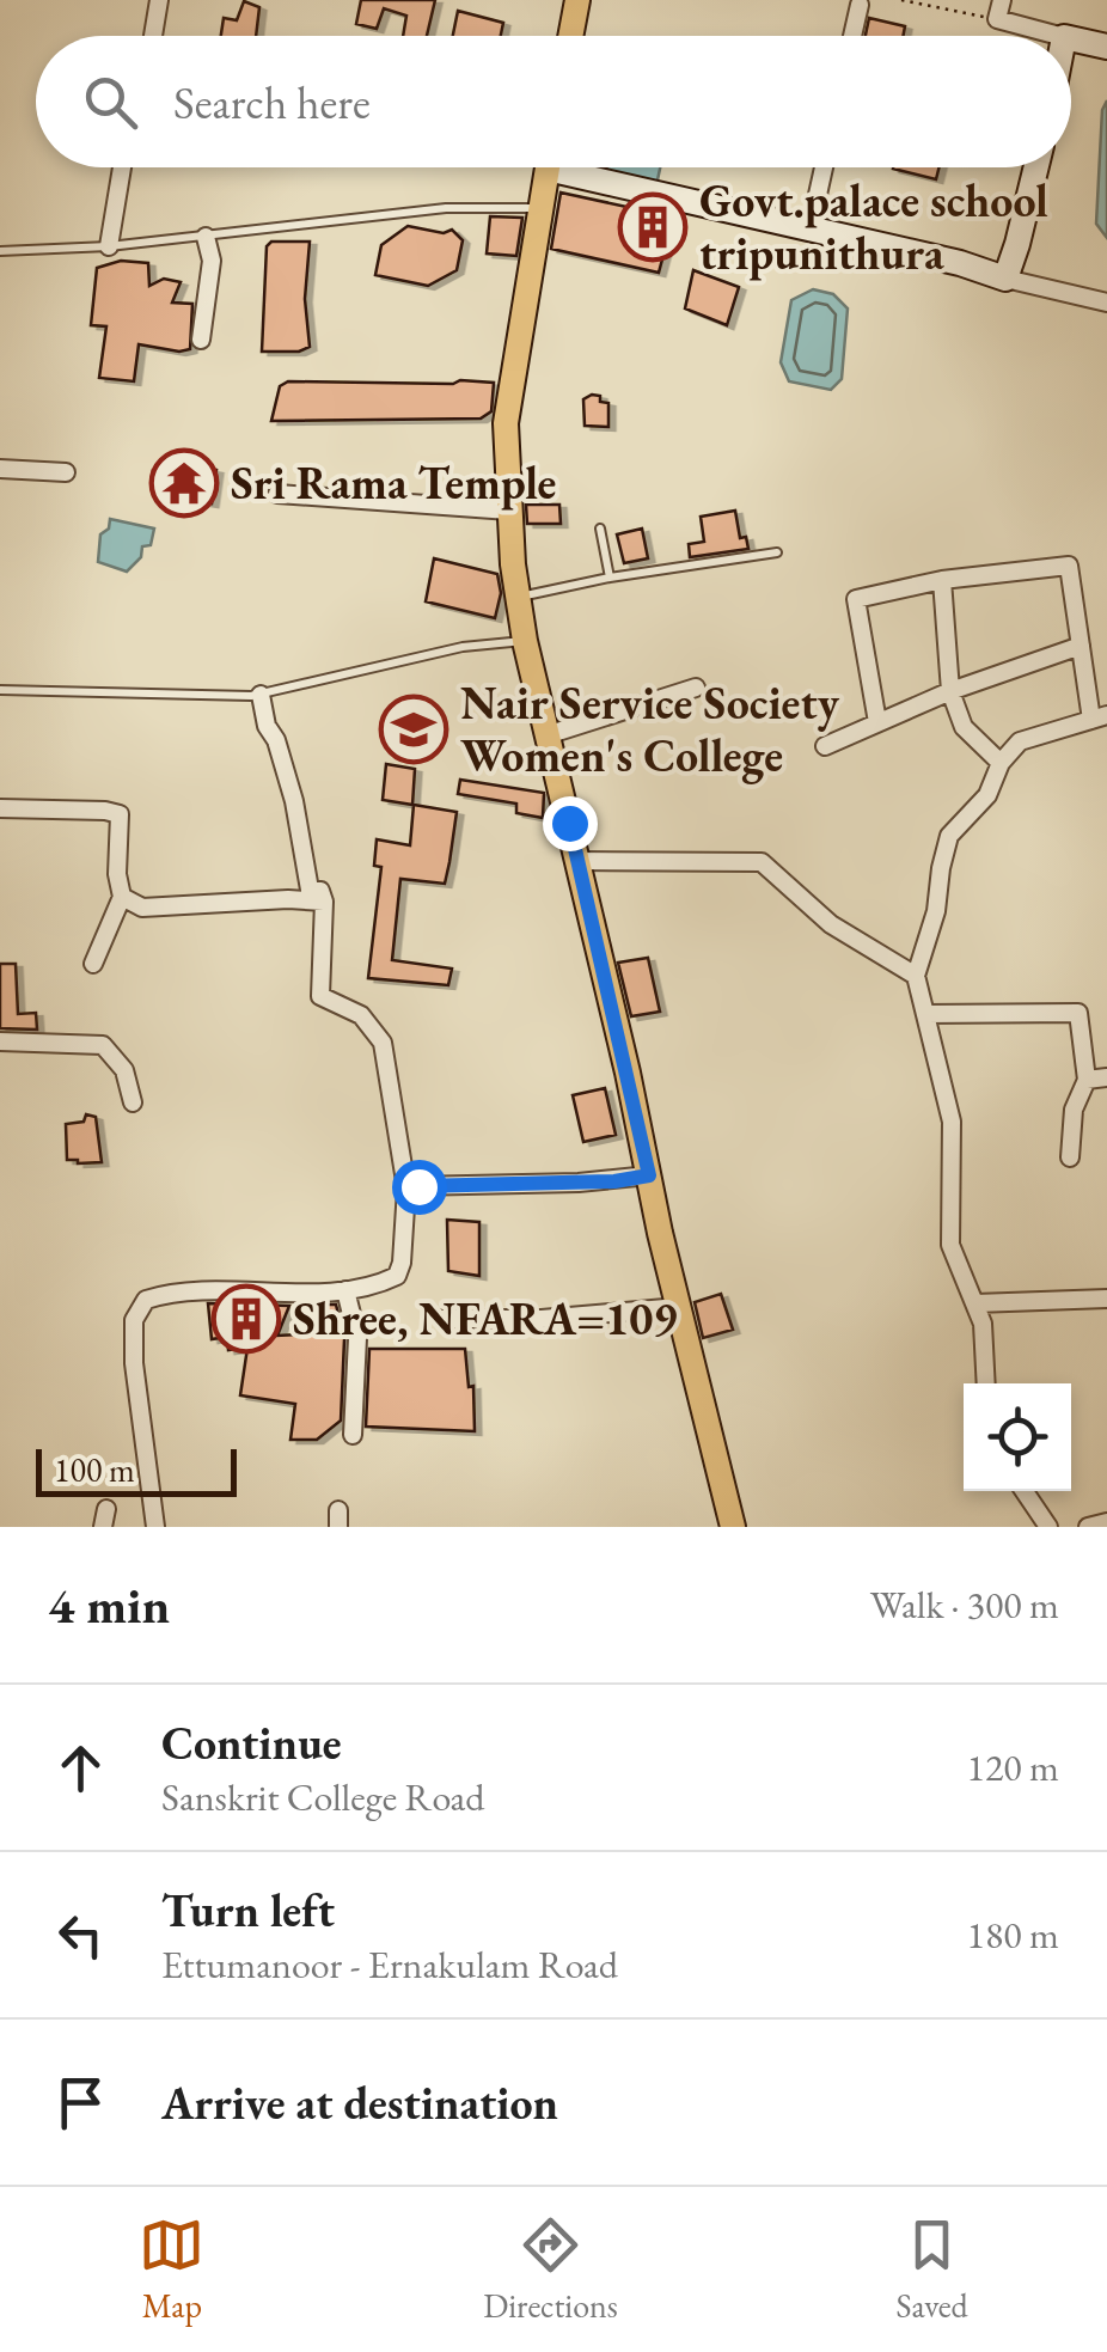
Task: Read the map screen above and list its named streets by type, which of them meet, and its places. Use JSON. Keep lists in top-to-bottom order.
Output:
{
  "places": {
    "building": ["Govt.palace school tripunithura", "Shree, NFARA=109"],
    "temple": ["Sri Rama Temple"],
    "school or university": ["Nair Service Society Women's College"]
  },
  "scale_bar": "100 m",
  "page": {
    "search": "Search here",
    "scale": "100 m",
    "heading": ["4 min", "Walk · 300 m"],
    "list": [
      ["Continue", "Sanskrit College Road", "120 m"],
      ["Turn left", "Ettumanoor - Ernakulam Road", "180 m"],
      "Arrive at destination"
    ],
    "nav": ["Map", "Directions", "Saved"]
  }
}
